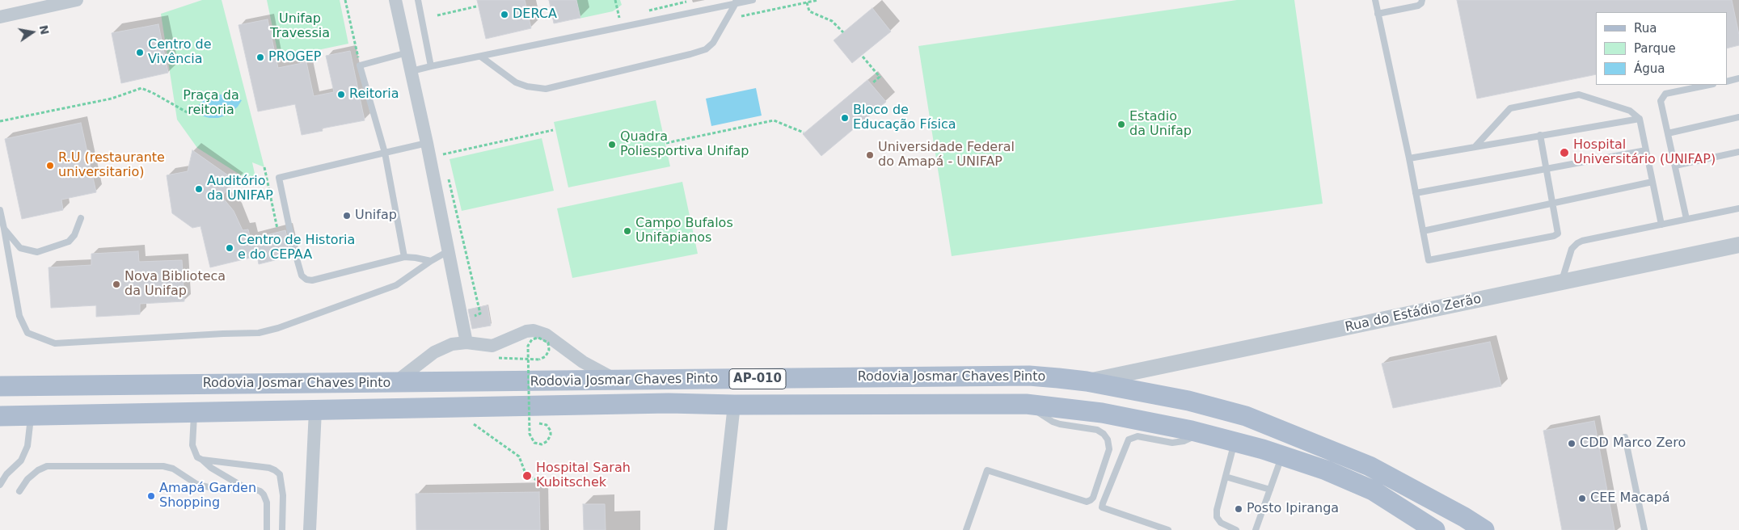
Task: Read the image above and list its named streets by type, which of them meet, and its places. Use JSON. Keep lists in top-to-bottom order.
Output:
{
  "streets": {
    "main road": ["Rodovia Josmar Chaves Pinto", "AP-010"],
    "street": ["Rua do Estádio Zerão"]
  },
  "crossings": [
    ["Rua do Estádio Zerão", "Rodovia Josmar Chaves Pinto"]
  ],
  "parks": ["Unifap Travessia", "Praça da reitoria"],
  "places": [
    "DERCA",
    "Centro de Vivência",
    "PROGEP",
    "Reitoria",
    "Bloco de Educação Física",
    "Estadio da Unifap",
    "Quadra Poliesportiva Unifap",
    "Hospital Universitário (UNIFAP)",
    "Universidade Federal do Amapá - UNIFAP",
    "R.U (restaurante universitario)",
    "Auditório da UNIFAP",
    "Unifap",
    "Campo Bufalos Unifapianos",
    "Centro de Historia e do CEPAA",
    "Nova Biblioteca da Unifap",
    "CDD Marco Zero",
    "Hospital Sarah Kubitschek",
    "Amapá Garden Shopping",
    "CEE Macapá",
    "Posto Ipiranga"
  ],
  "legend": ["Rua", "Parque", "Água"],
  "north": "right"
}
